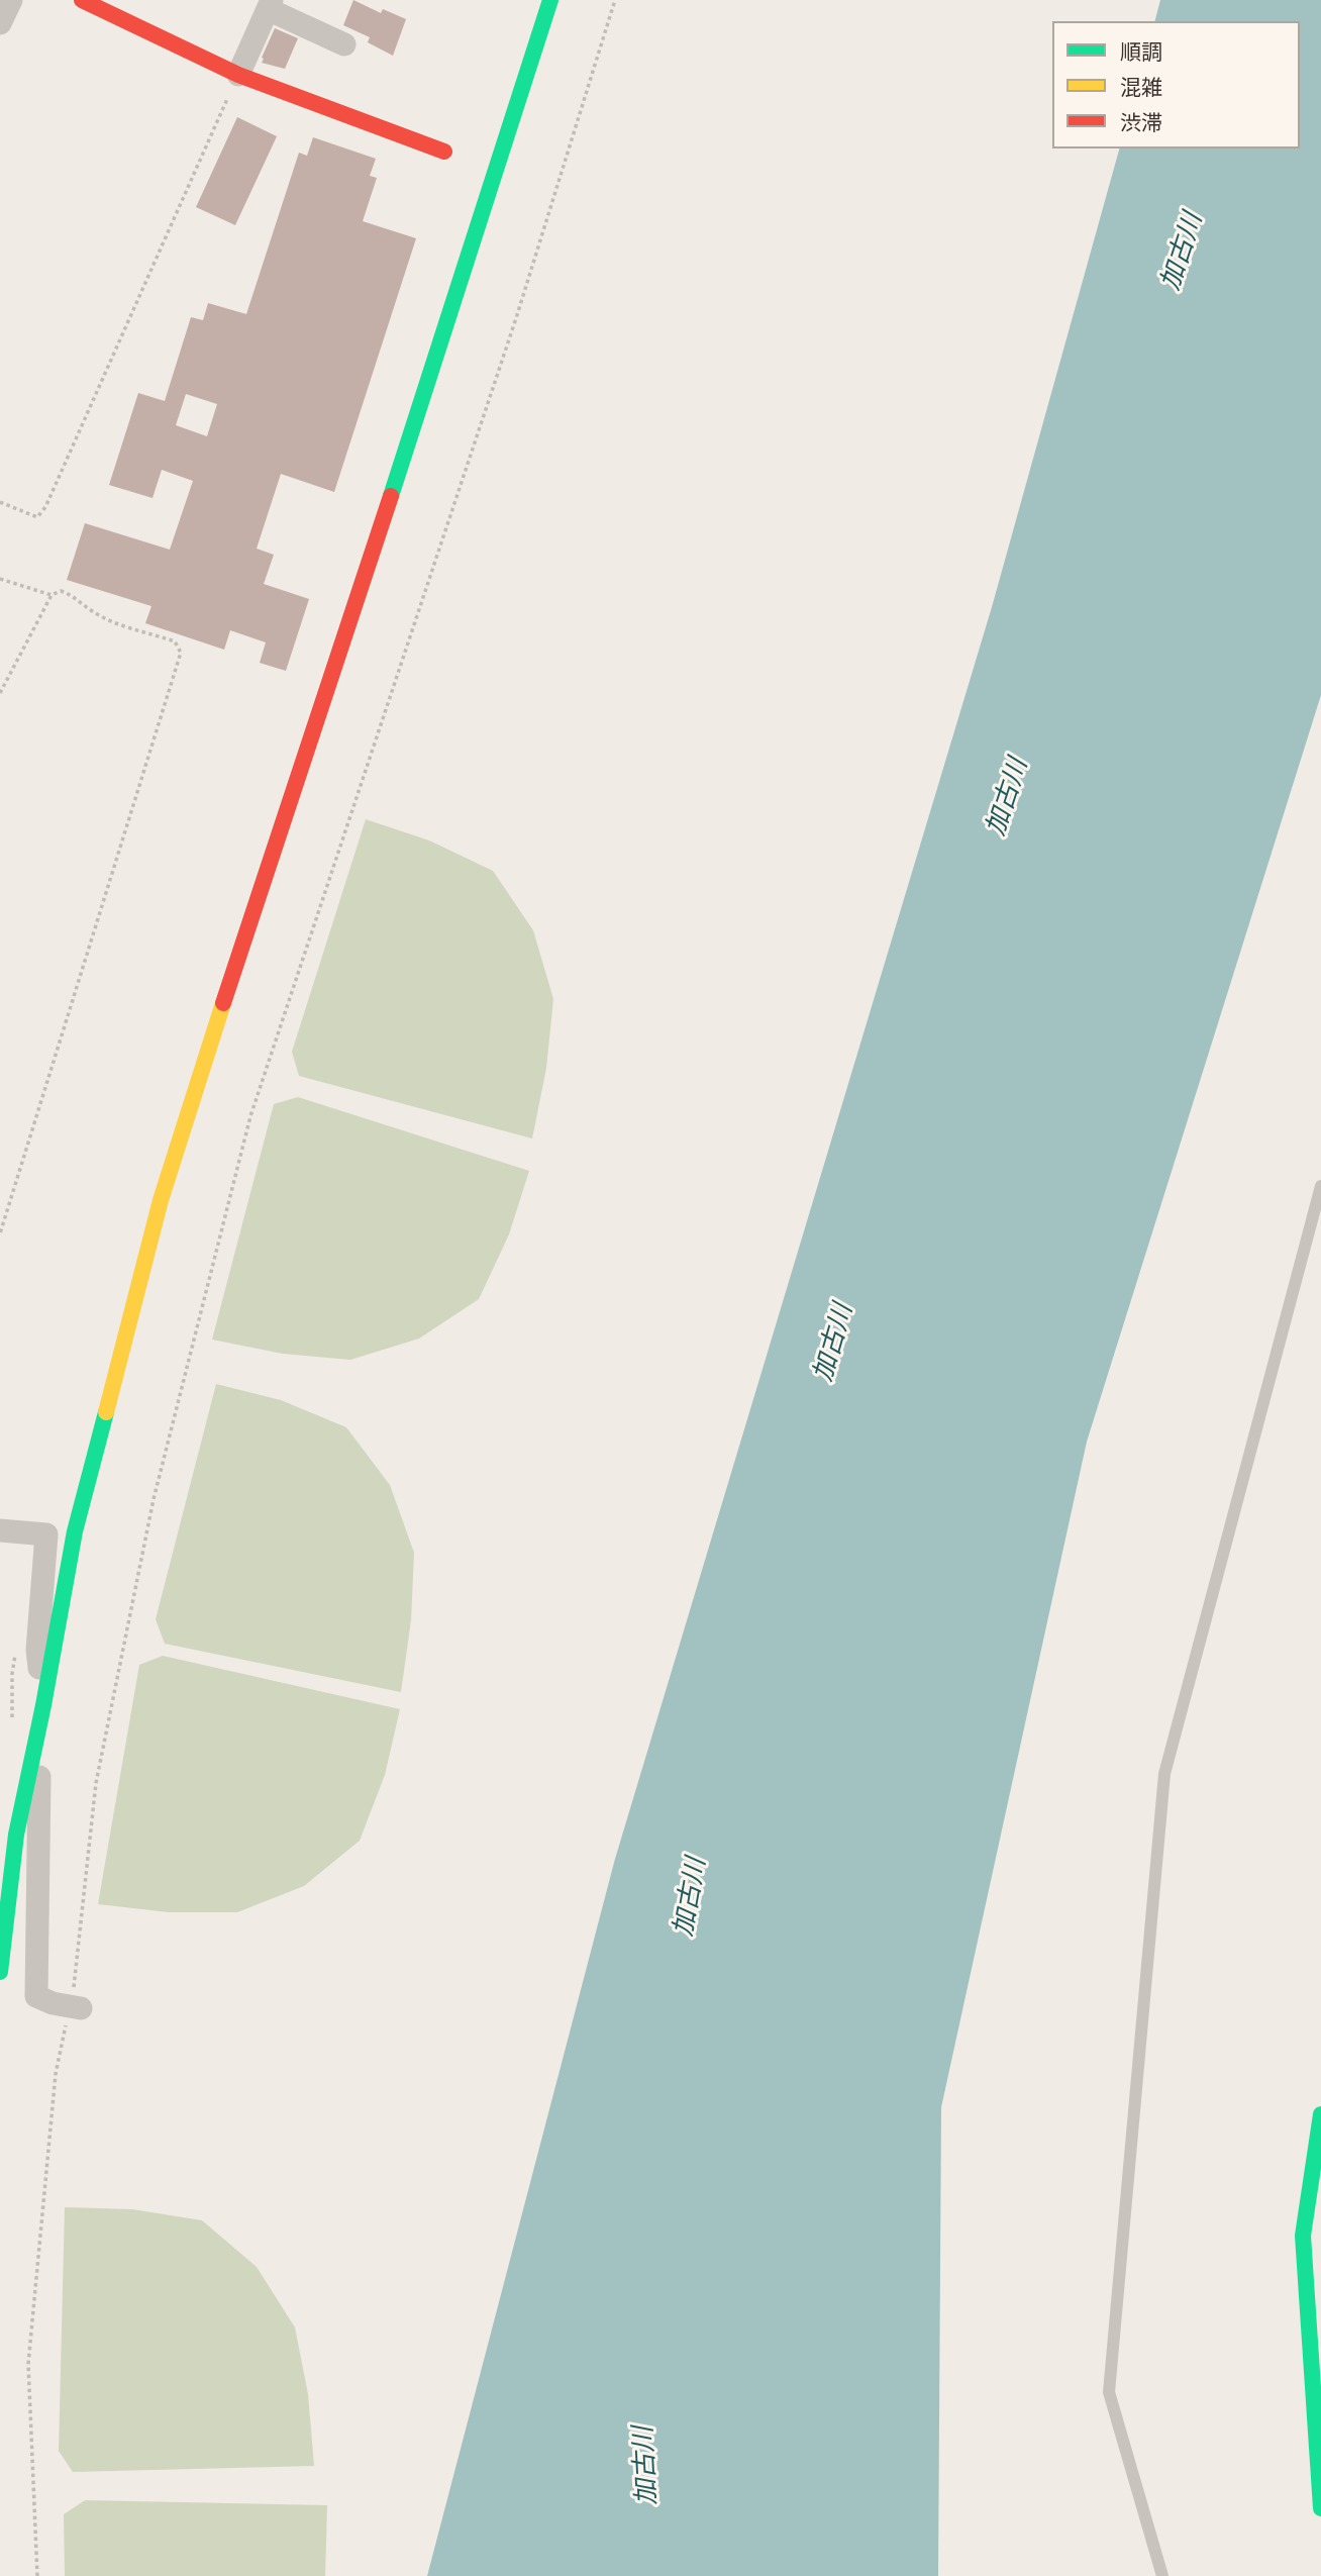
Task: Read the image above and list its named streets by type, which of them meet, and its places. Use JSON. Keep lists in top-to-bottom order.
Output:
{
  "water": ["加古川"],
  "legend": ["順調", "混雑", "渋滞"]
}
